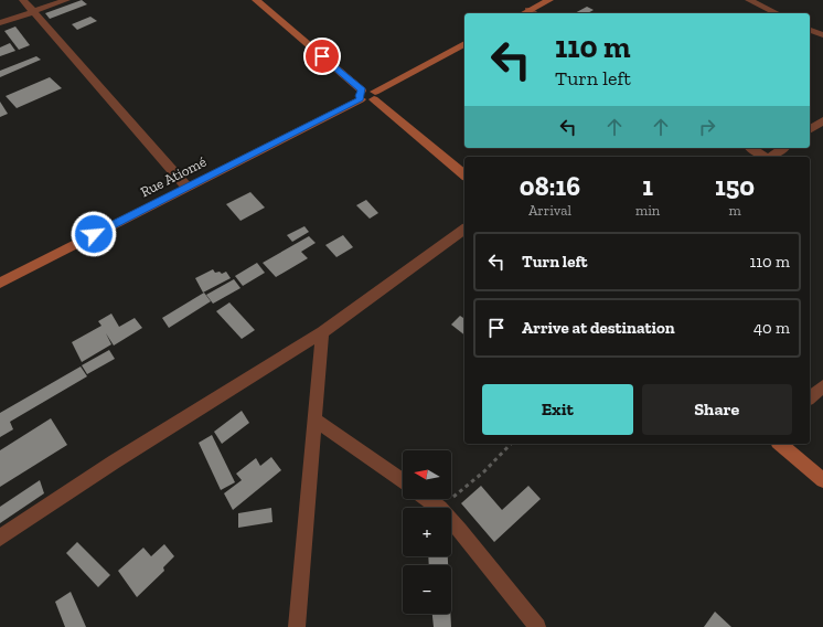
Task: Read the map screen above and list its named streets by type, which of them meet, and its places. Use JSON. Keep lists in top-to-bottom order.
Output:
{
  "streets": {
    "street": ["Rue Atiomé"]
  },
  "north": "left",
  "page": {
    "turn": ["110 m", "Turn left"],
    "eta": [
      "08:16",
      "Arrival",
      "1",
      "min",
      "150",
      "m"
    ],
    "list": [
      {
        "name": "Turn left",
        "value": "110 m"
      },
      {
        "name": "Arrive at destination",
        "value": "40 m"
      }
    ],
    "buttons": ["Exit", "Share"],
    "map_buttons": ["+", "−"]
  }
}
